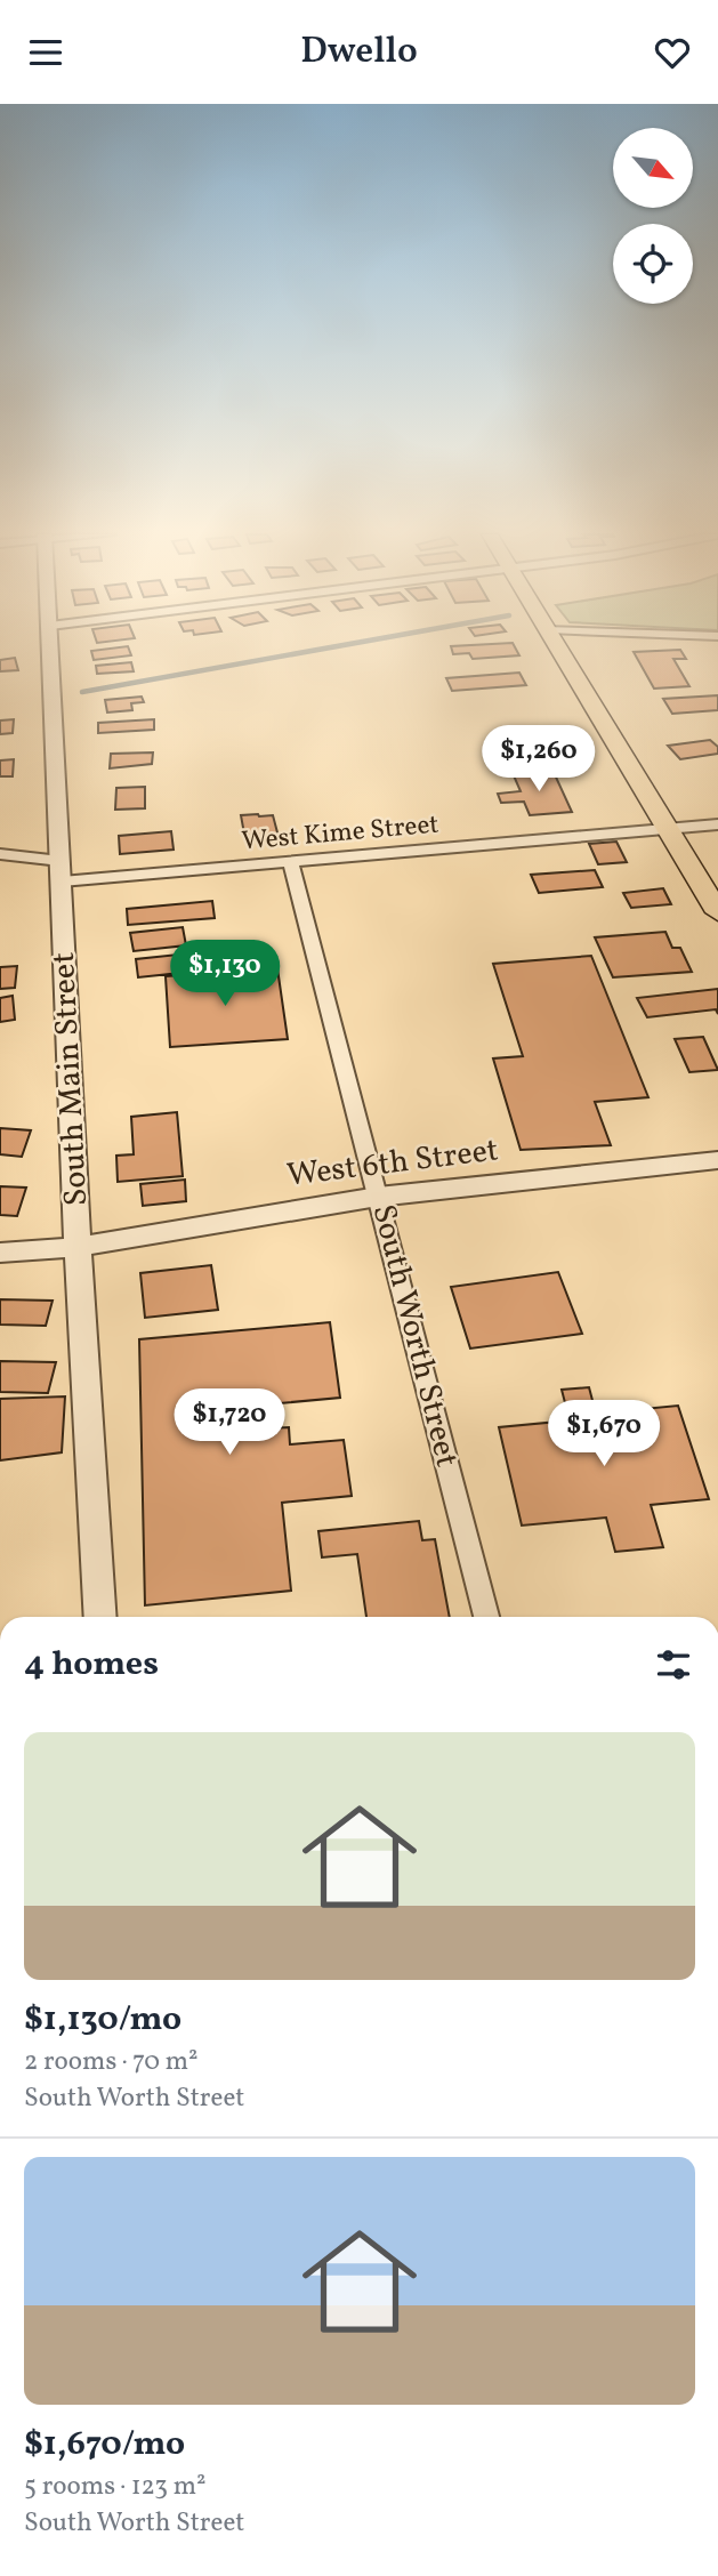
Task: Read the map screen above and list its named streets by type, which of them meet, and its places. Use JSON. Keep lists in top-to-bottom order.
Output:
{
  "streets": {
    "street": [
      "West Kime Street",
      "South Main Street",
      "West 6th Street",
      "South Worth Street"
    ]
  },
  "crossings": [
    ["West Kime Street", "South Main Street"],
    ["West Kime Street", "South Worth Street"],
    ["South Main Street", "West 6th Street"],
    ["West 6th Street", "South Worth Street"]
  ],
  "north": "bottom right",
  "page": {
    "header": "Dwello",
    "price": [
      "$1,260",
      "$1,130",
      "$1,720",
      "$1,670"
    ],
    "heading": "4 homes",
    "list": [
      {
        "name": "$1,130/mo",
        "note": "2 rooms · 70 m² · South Worth Street"
      },
      {
        "name": "$1,670/mo",
        "note": "5 rooms · 123 m² · South Worth Street"
      }
    ]
  }
}
